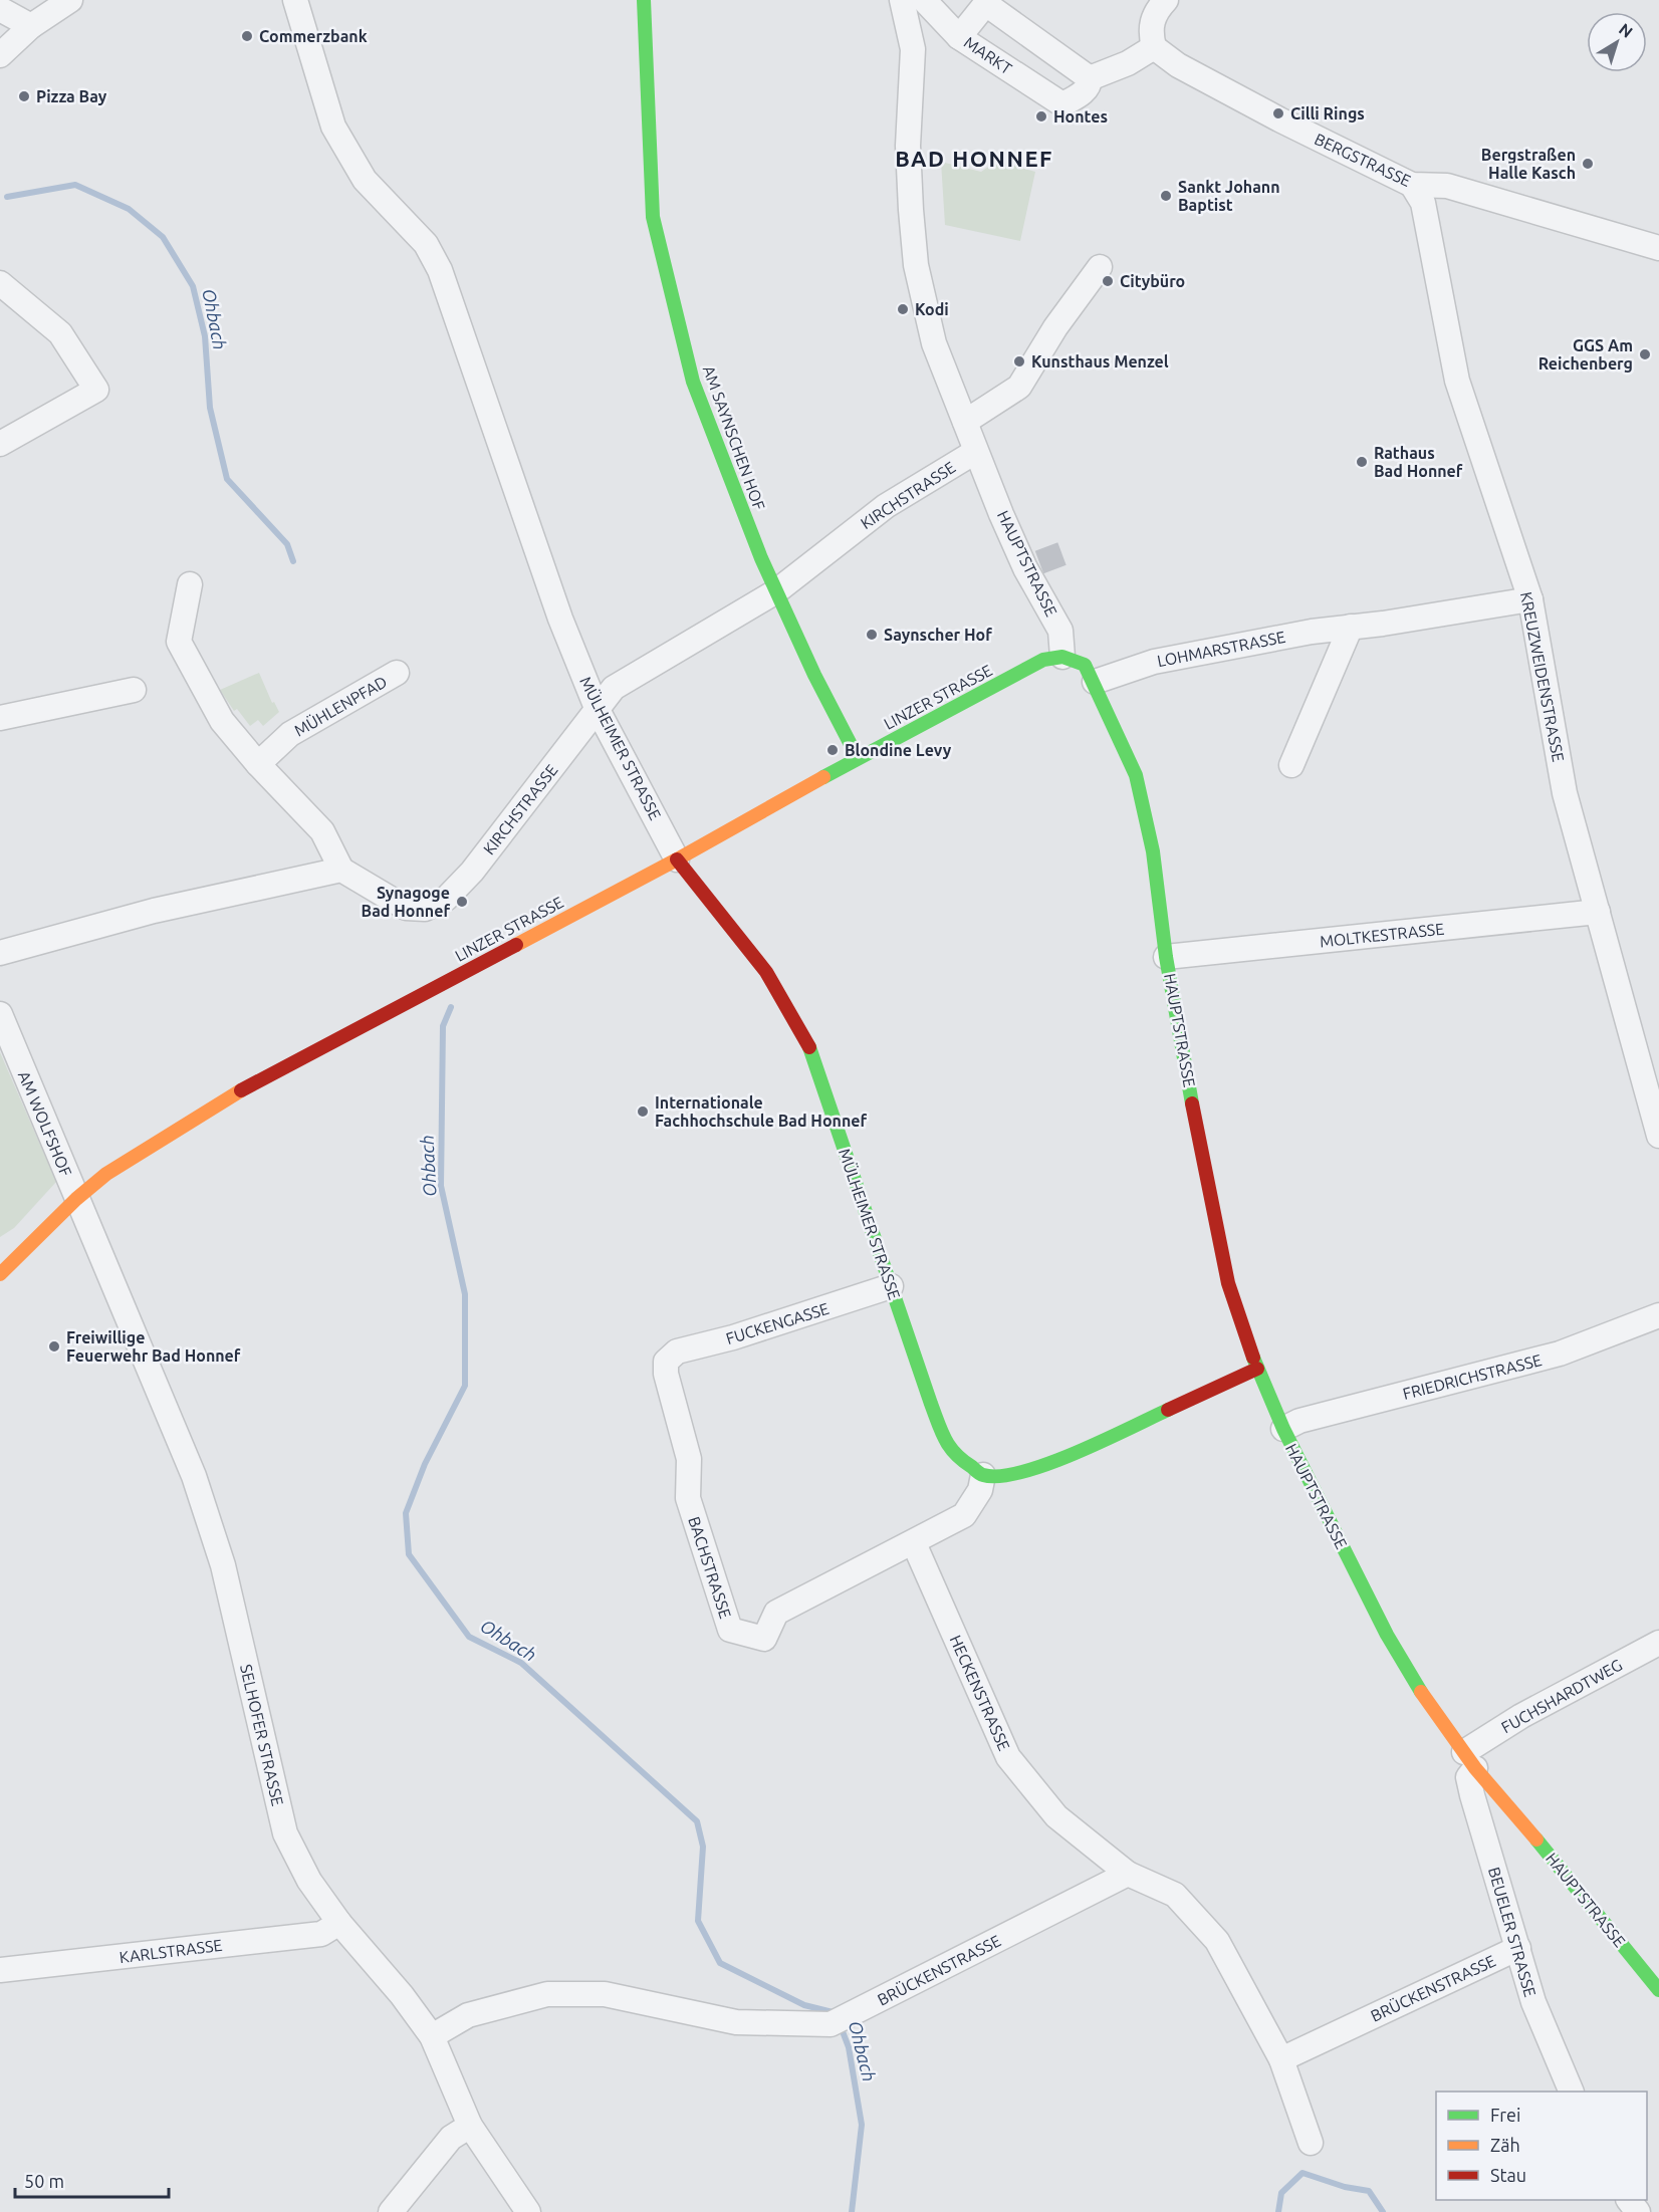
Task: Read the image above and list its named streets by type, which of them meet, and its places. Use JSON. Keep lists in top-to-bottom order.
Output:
{
  "streets": {
    "main road": [
      "AM SAYNSCHEN HOF",
      "HAUPTSTRASSE",
      "LINZER STRASSE",
      "MÜLHEIMER STRASSE"
    ],
    "street": [
      "MARKT",
      "BERGSTRASSE",
      "KIRCHSTRASSE",
      "LOHMARSTRASSE",
      "KREUZWEIDENSTRASSE",
      "MÜHLENPFAD",
      "MOLTKESTRASSE",
      "AM WOLFSHOF",
      "FUCKENGASSE",
      "FRIEDRICHSTRASSE",
      "BACHSTRASSE",
      "HECKENSTRASSE",
      "FUCHSHARDTWEG",
      "SELHOFER STRASSE",
      "BEUELER STRASSE",
      "KARLSTRASSE",
      "BRÜCKENSTRASSE"
    ]
  },
  "crossings": [
    ["MARKT", "BERGSTRASSE"],
    ["BERGSTRASSE", "KREUZWEIDENSTRASSE"],
    ["AM SAYNSCHEN HOF", "KIRCHSTRASSE"],
    ["AM SAYNSCHEN HOF", "LINZER STRASSE"],
    ["KIRCHSTRASSE", "HAUPTSTRASSE"],
    ["KIRCHSTRASSE", "MÜLHEIMER STRASSE"],
    ["HAUPTSTRASSE", "LOHMARSTRASSE"],
    ["HAUPTSTRASSE", "LINZER STRASSE"],
    ["HAUPTSTRASSE", "MOLTKESTRASSE"],
    ["HAUPTSTRASSE", "FRIEDRICHSTRASSE"],
    ["HAUPTSTRASSE", "FUCHSHARDTWEG"],
    ["HAUPTSTRASSE", "BEUELER STRASSE"],
    ["LOHMARSTRASSE", "KREUZWEIDENSTRASSE"],
    ["KREUZWEIDENSTRASSE", "MOLTKESTRASSE"],
    ["LINZER STRASSE", "MÜLHEIMER STRASSE"],
    ["LINZER STRASSE", "AM WOLFSHOF"],
    ["LINZER STRASSE", "SELHOFER STRASSE"],
    ["MÜLHEIMER STRASSE", "FUCKENGASSE"],
    ["AM WOLFSHOF", "SELHOFER STRASSE"],
    ["FUCKENGASSE", "BACHSTRASSE"],
    ["BACHSTRASSE", "HECKENSTRASSE"],
    ["HECKENSTRASSE", "BRÜCKENSTRASSE"],
    ["FUCHSHARDTWEG", "BEUELER STRASSE"],
    ["SELHOFER STRASSE", "KARLSTRASSE"],
    ["SELHOFER STRASSE", "BRÜCKENSTRASSE"],
    ["BEUELER STRASSE", "BRÜCKENSTRASSE"]
  ],
  "districts": ["BAD HONNEF"],
  "water": ["Ohbach"],
  "places": [
    "Commerzbank",
    "Pizza Bay",
    "Cilli Rings",
    "Hontes",
    "Bergstraßen Halle Kasch",
    "Sankt Johann Baptist",
    "Citybüro",
    "Kodi",
    "GGS Am Reichenberg",
    "Kunsthaus Menzel",
    "Rathaus Bad Honnef",
    "Saynscher Hof",
    "Blondine Levy",
    "Synagoge Bad Honnef",
    "Internationale Fachhochschule Bad Honnef",
    "Freiwillige Feuerwehr Bad Honnef"
  ],
  "legend": ["Frei", "Zäh", "Stau"],
  "scale_bar": "50 m",
  "north": "top right"
}
